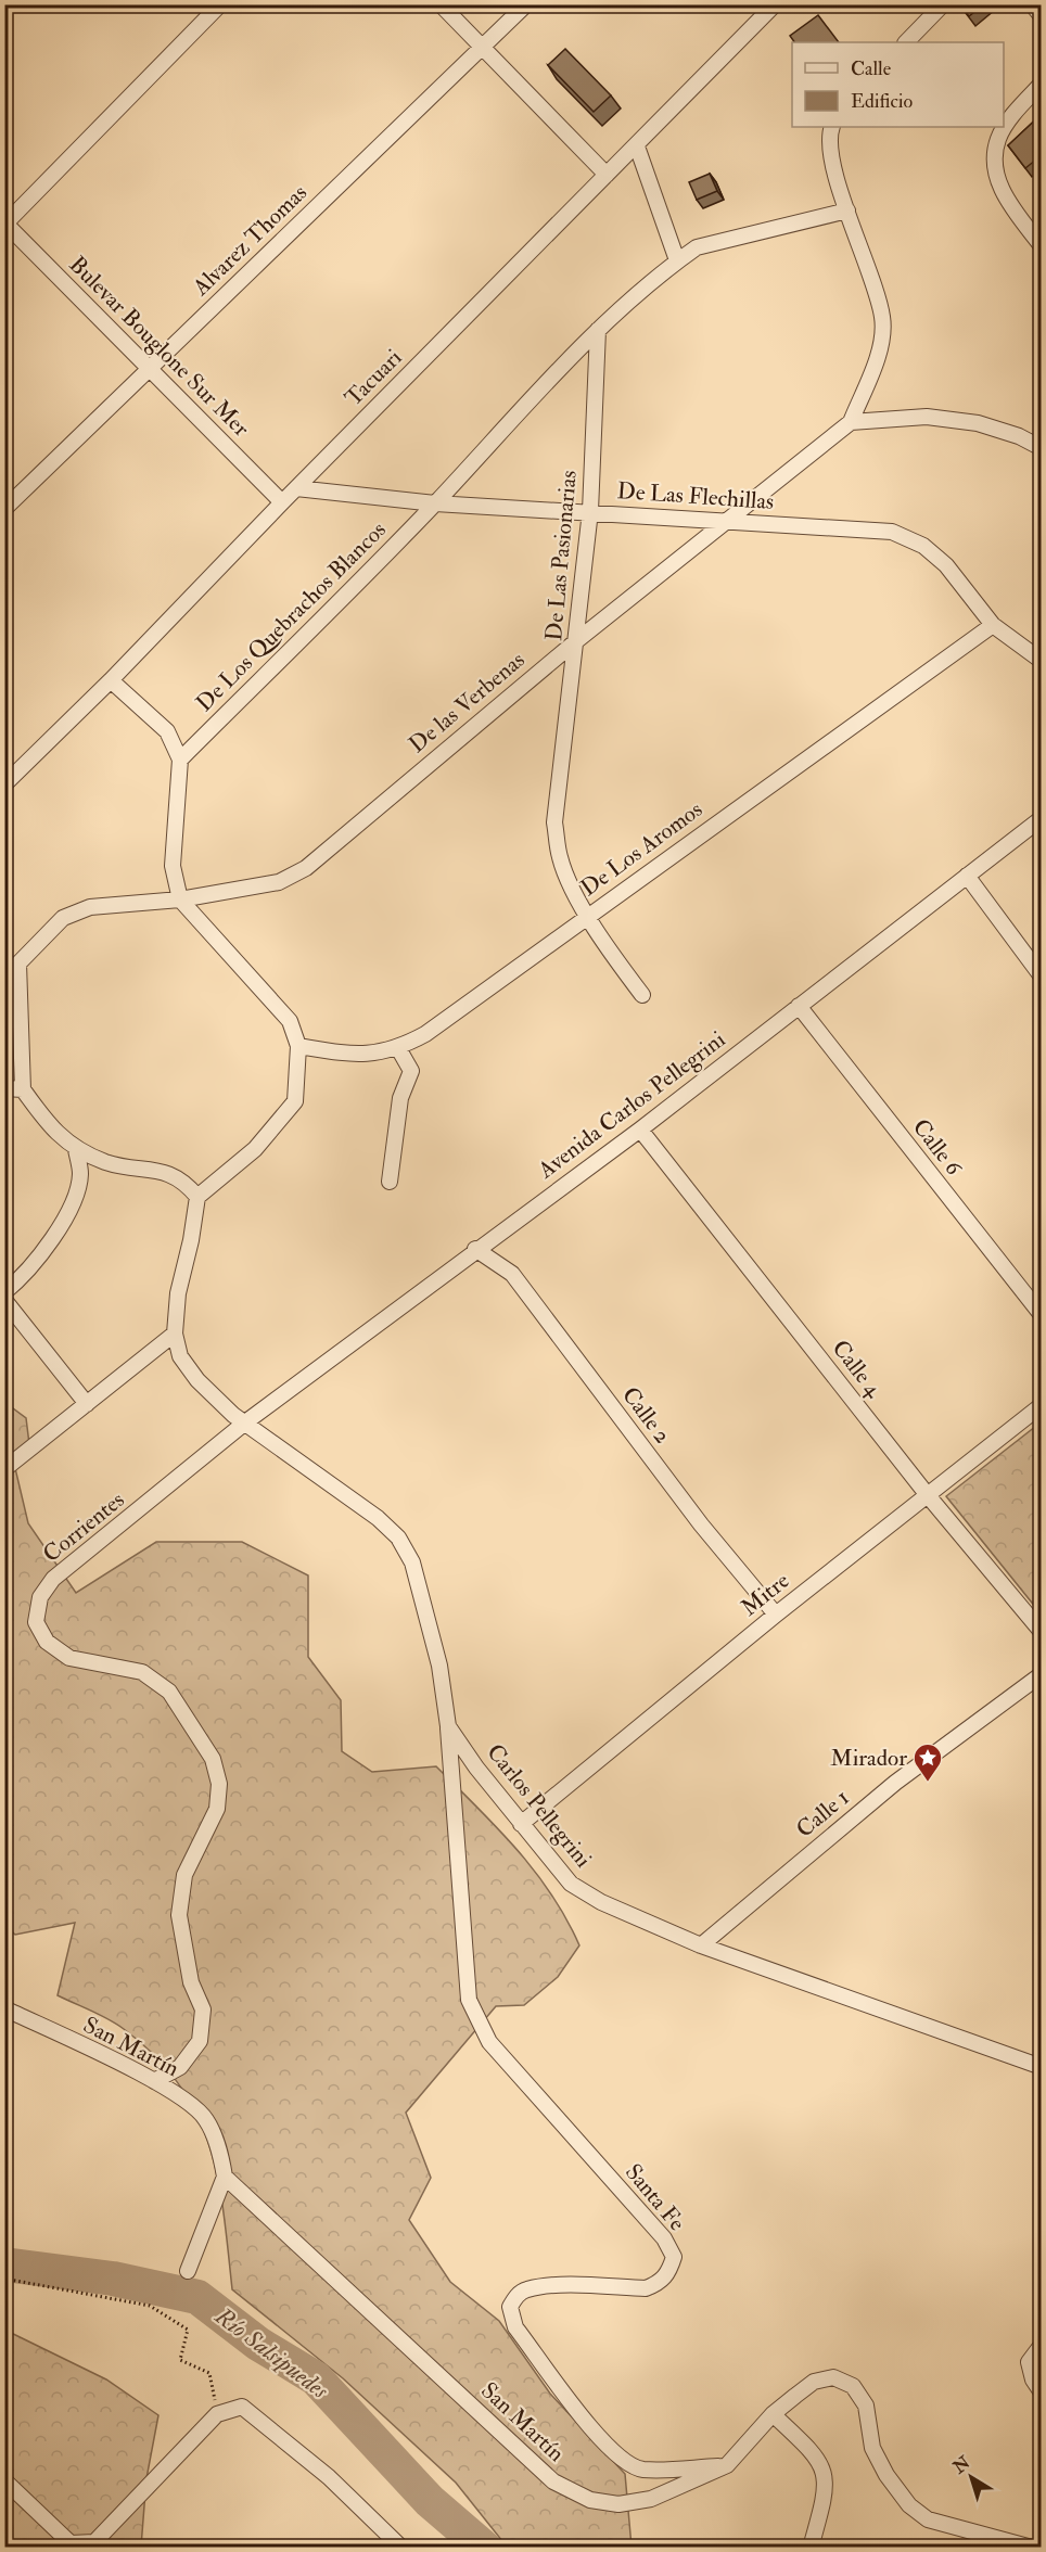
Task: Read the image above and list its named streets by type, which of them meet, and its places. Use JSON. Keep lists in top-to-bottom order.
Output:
{
  "streets": {
    "street": [
      "Alvarez Thomas",
      "Bulevar Bouglone Sur Mer",
      "Tacuari",
      "De Las Flechillas",
      "De Las Pasionarias",
      "De Los Quebrachos Blancos",
      "De las Verbenas",
      "De Los Aromos",
      "Avenida Carlos Pellegrini",
      "Calle 6",
      "Calle 4",
      "Calle 2",
      "Corrientes",
      "Mitre",
      "Carlos Pellegrini",
      "Calle 1",
      "San Martín",
      "Santa Fe"
    ]
  },
  "crossings": [
    ["Alvarez Thomas", "Bulevar Bouglone Sur Mer"],
    ["Bulevar Bouglone Sur Mer", "Tacuari"],
    ["Tacuari", "De Las Flechillas"],
    ["De Las Flechillas", "De Las Pasionarias"],
    ["De Las Flechillas", "De Los Quebrachos Blancos"],
    ["De Las Flechillas", "De las Verbenas"],
    ["De Las Flechillas", "De Los Aromos"],
    ["De Las Pasionarias", "De Los Quebrachos Blancos"],
    ["De Las Pasionarias", "De las Verbenas"],
    ["De Las Pasionarias", "De Los Aromos"],
    ["Avenida Carlos Pellegrini", "Calle 6"],
    ["Avenida Carlos Pellegrini", "Calle 4"],
    ["Avenida Carlos Pellegrini", "Calle 2"],
    ["Avenida Carlos Pellegrini", "Corrientes"],
    ["Avenida Carlos Pellegrini", "Carlos Pellegrini"],
    ["Calle 4", "Mitre"],
    ["Calle 2", "Mitre"],
    ["Corrientes", "Carlos Pellegrini"],
    ["Corrientes", "San Martín"],
    ["Mitre", "Carlos Pellegrini"],
    ["Carlos Pellegrini", "Calle 1"],
    ["Carlos Pellegrini", "Santa Fe"],
    ["San Martín", "Santa Fe"]
  ],
  "water": ["Río Salsipuedes"],
  "places": {
    "place": ["Mirador"]
  },
  "legend": ["Calle", "Edificio"],
  "north": "top left"
}
